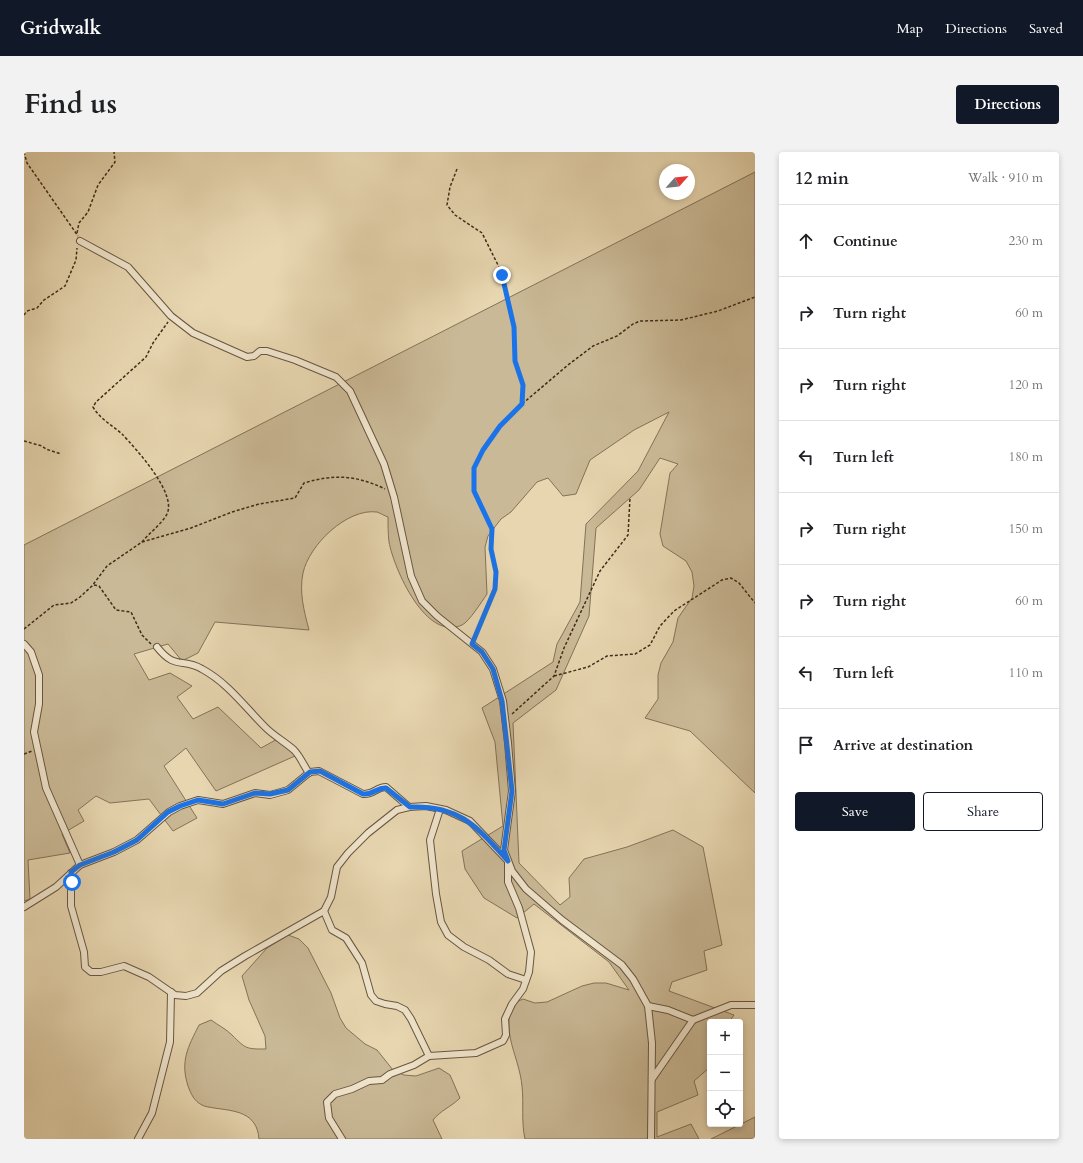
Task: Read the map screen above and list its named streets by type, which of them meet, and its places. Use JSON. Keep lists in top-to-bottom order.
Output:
{
  "north": "top right",
  "page": {
    "header": "Gridwalk",
    "nav": ["Map", "Directions", "Saved"],
    "title": "Find us",
    "buttons": [
      "Directions",
      ["Save", "Share"]
    ],
    "heading": ["12 min", "Walk · 910 m"],
    "list": [
      ["Continue", "230 m"],
      ["Turn right", "60 m"],
      ["Turn right", "120 m"],
      ["Turn left", "180 m"],
      ["Turn right", "150 m"],
      ["Turn right", "60 m"],
      ["Turn left", "110 m"],
      "Arrive at destination"
    ],
    "map_buttons": ["+", "−"]
  }
}
